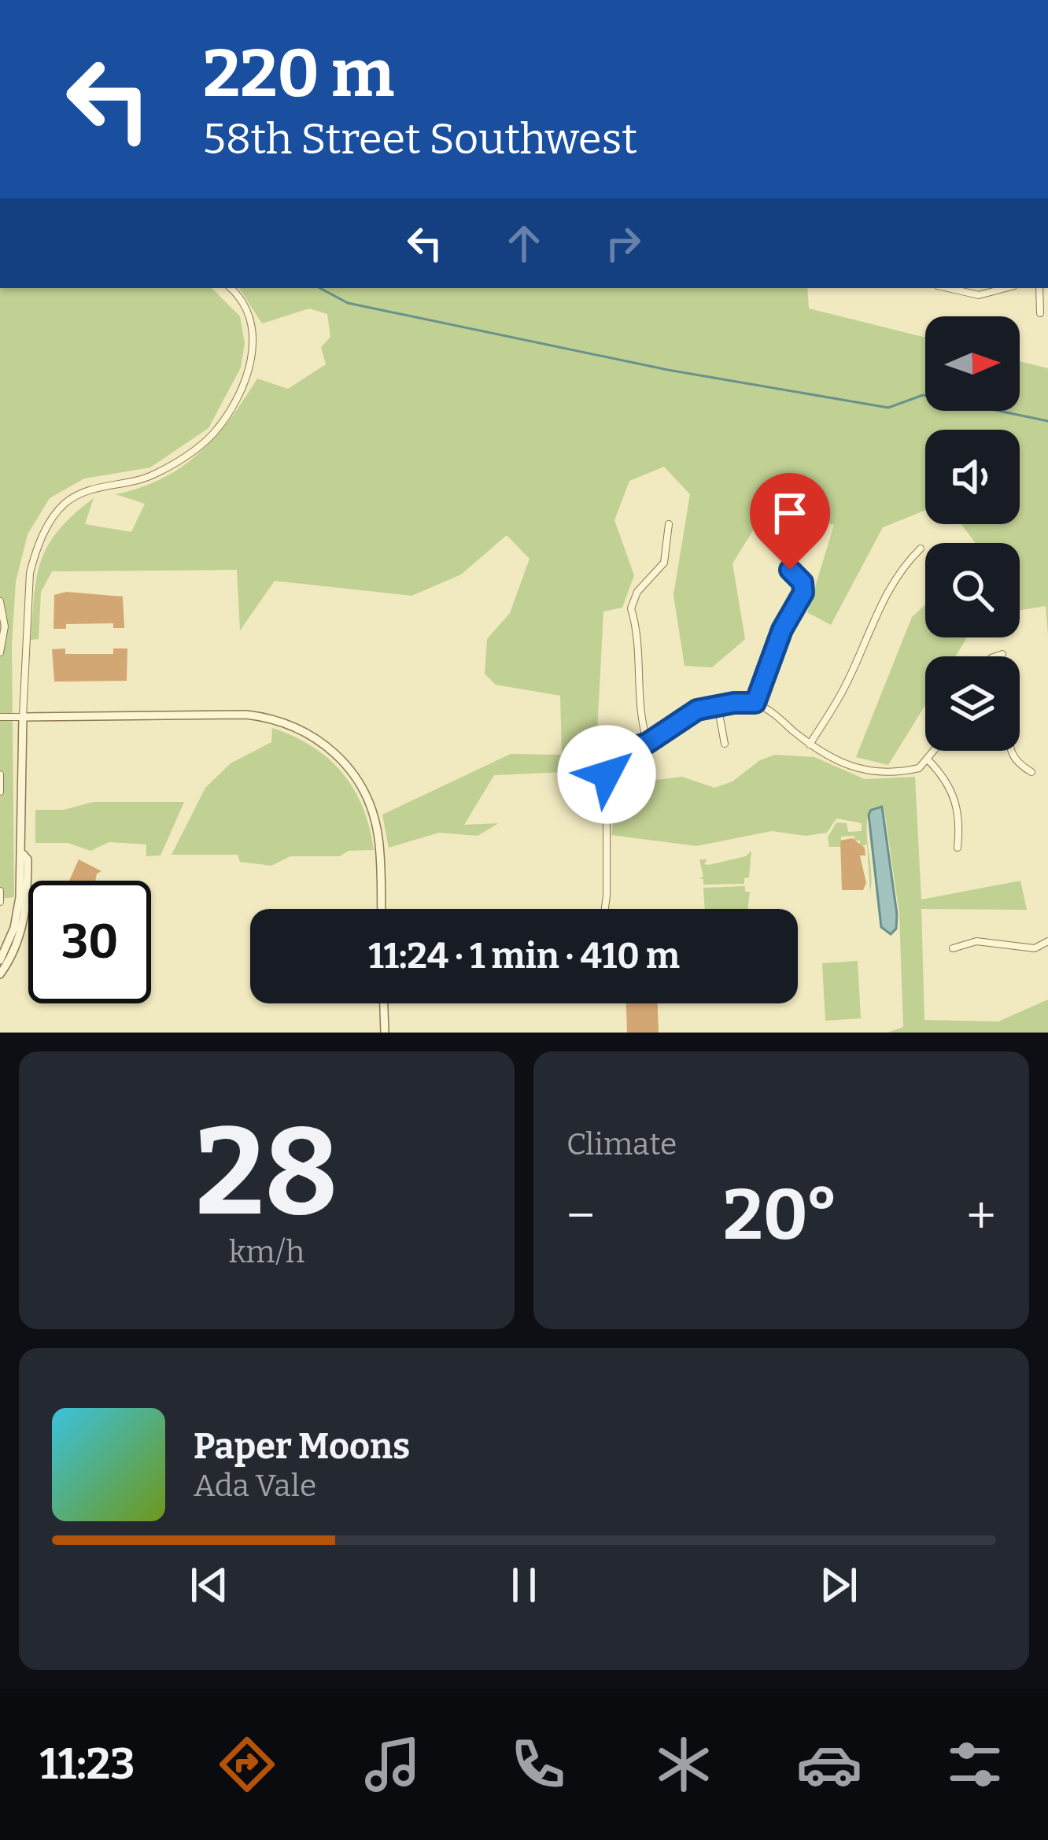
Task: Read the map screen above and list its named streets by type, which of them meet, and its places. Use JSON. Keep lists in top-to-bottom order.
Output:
{
  "north": "right",
  "page": {
    "turn": ["220 m", "58th Street Southwest"],
    "limit": "30",
    "trip": "11:24 · 1 min · 410 m",
    "tile": [
      ["28", "km/h"],
      "Climate"
    ],
    "heat": ["−", "20°", "+"],
    "song": ["Paper Moons", "Ada Vale"],
    "tabs": "11:23"
  }
}
